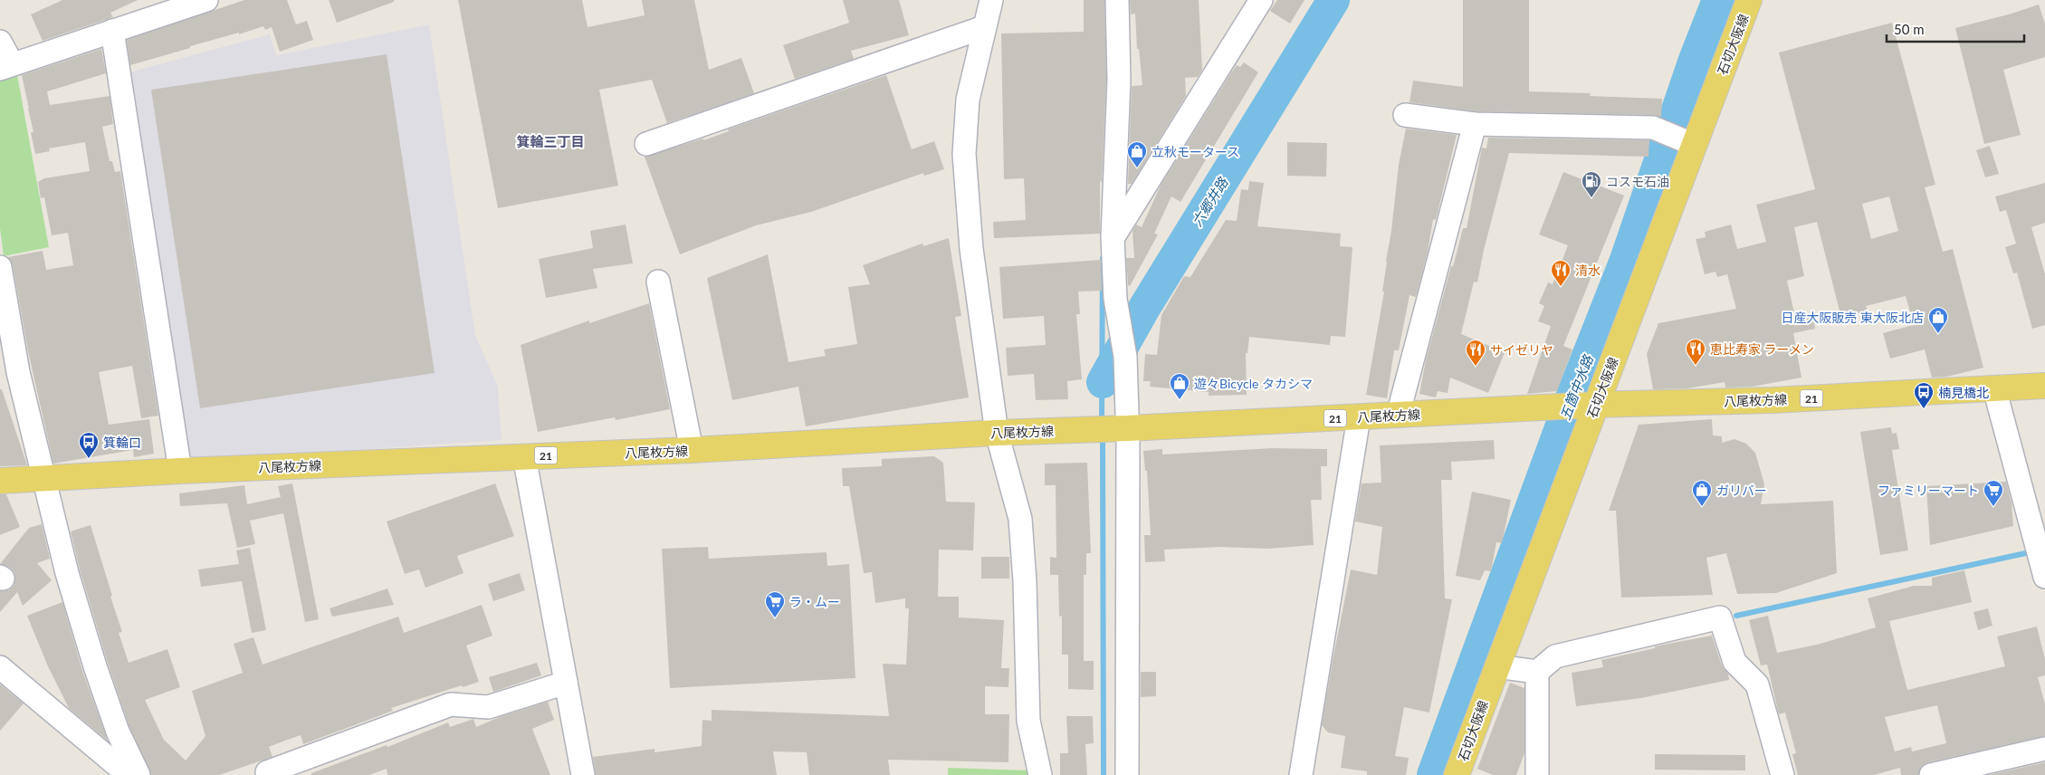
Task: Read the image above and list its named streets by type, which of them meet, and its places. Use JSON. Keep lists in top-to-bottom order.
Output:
{
  "streets": {
    "main road": ["石切大阪線", "21", "八尾枚方線"]
  },
  "crossings": [
    ["石切大阪線", "八尾枚方線"]
  ],
  "districts": ["箕輪三丁目"],
  "water": ["六郷井路", "五箇中水路"],
  "places": {
    "shop": [
      "立秋モータース",
      "日産大阪販売 東大阪北店",
      "遊々Bicycle タカシマ",
      "ガリバー"
    ],
    "fuel station": ["コスモ石油"],
    "restaurant": ["清水", "恵比寿家 ラーメン", "サイゼリヤ"],
    "bus stop": ["楠見橋北", "箕輪口"],
    "supermarket": ["ファミリーマート", "ラ・ムー"]
  },
  "scale_bar": "50 m"
}
